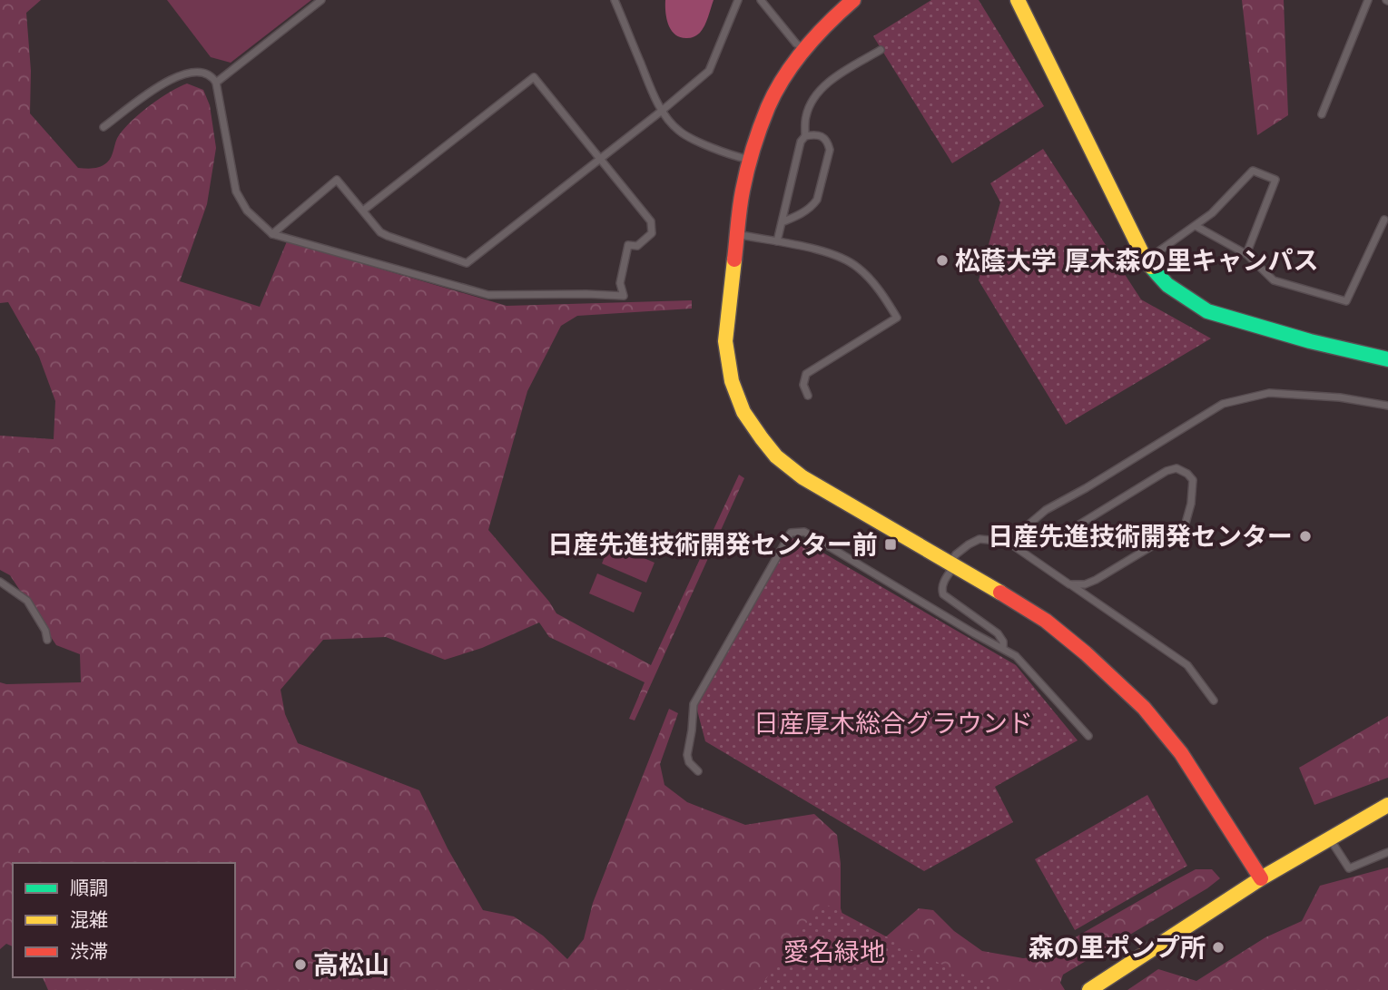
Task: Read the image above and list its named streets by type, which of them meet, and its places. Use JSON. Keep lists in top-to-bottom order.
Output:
{
  "parks": ["日産厚木総合グラウンド", "愛名緑地"],
  "places": {
    "other": [
      "松蔭大学 厚木森の里キャンパス",
      "日産先進技術開発センター",
      "森の里ポンプ所",
      "高松山"
    ],
    "transit": ["日産先進技術開発センター前"]
  },
  "legend": ["順調", "混雑", "渋滞"]
}
